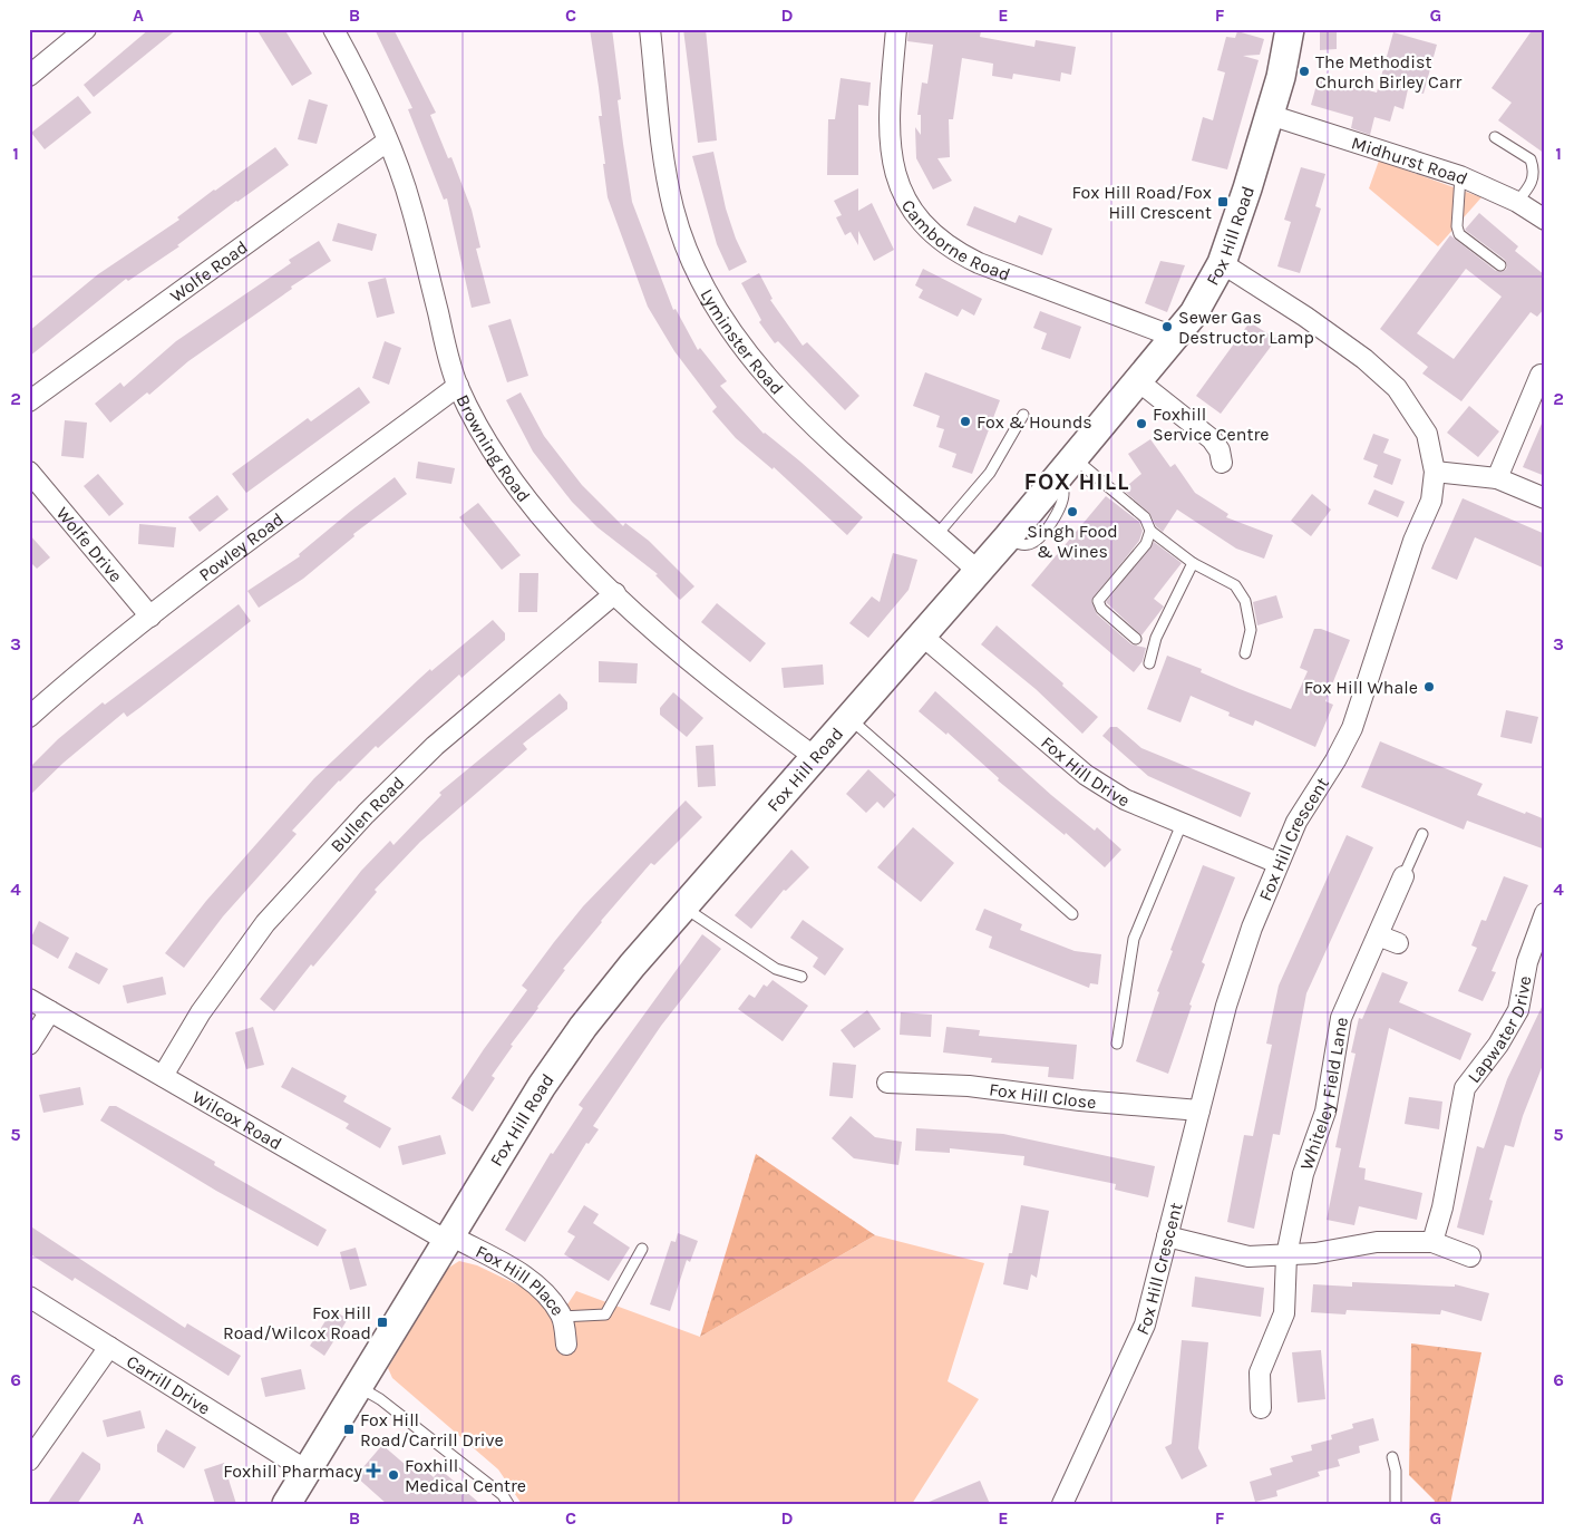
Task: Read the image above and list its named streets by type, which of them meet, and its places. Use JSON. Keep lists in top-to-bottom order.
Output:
{
  "streets": {
    "street": [
      "Midhurst Road",
      "Fox Hill Road",
      "Camborne Road",
      "Wolfe Road",
      "Lyminster Road",
      "Browning Road",
      "Wolfe Drive",
      "Powley Road",
      "Fox Hill Drive",
      "Bullen Road",
      "Fox Hill Crescent",
      "Lapwater Drive",
      "Whiteley Field Lane",
      "Fox Hill Close",
      "Wilcox Road",
      "Fox Hill Place",
      "Carrill Drive"
    ]
  },
  "crossings": [
    ["Midhurst Road", "Fox Hill Road"],
    ["Fox Hill Road", "Camborne Road"],
    ["Fox Hill Road", "Lyminster Road"],
    ["Fox Hill Road", "Browning Road"],
    ["Fox Hill Road", "Fox Hill Drive"],
    ["Fox Hill Road", "Fox Hill Crescent"],
    ["Fox Hill Road", "Wilcox Road"],
    ["Fox Hill Road", "Fox Hill Place"],
    ["Fox Hill Road", "Carrill Drive"],
    ["Wolfe Road", "Browning Road"],
    ["Browning Road", "Powley Road"],
    ["Browning Road", "Bullen Road"],
    ["Wolfe Drive", "Powley Road"],
    ["Fox Hill Drive", "Fox Hill Crescent"],
    ["Bullen Road", "Wilcox Road"],
    ["Fox Hill Crescent", "Fox Hill Close"],
    ["Wilcox Road", "Fox Hill Place"]
  ],
  "districts": ["FOX HILL"],
  "places": {
    "other": [
      "The Methodist Church Birley Carr",
      "Sewer Gas Destructor Lamp",
      "Fox & Hounds",
      "Foxhill Service Centre",
      "Singh Food & Wines",
      "Fox Hill Whale",
      "Foxhill Medical Centre"
    ],
    "transit": ["Fox Hill Road/Fox Hill Crescent", "Fox Hill Road/Wilcox Road", "Fox Hill Road/Carrill Drive"],
    "health": ["Foxhill Pharmacy"]
  },
  "grid": {
    "columns": [
      "A",
      "B",
      "C",
      "D",
      "E",
      "F",
      "G"
    ],
    "rows": [
      "1",
      "2",
      "3",
      "4",
      "5",
      "6"
    ]
  }
}
